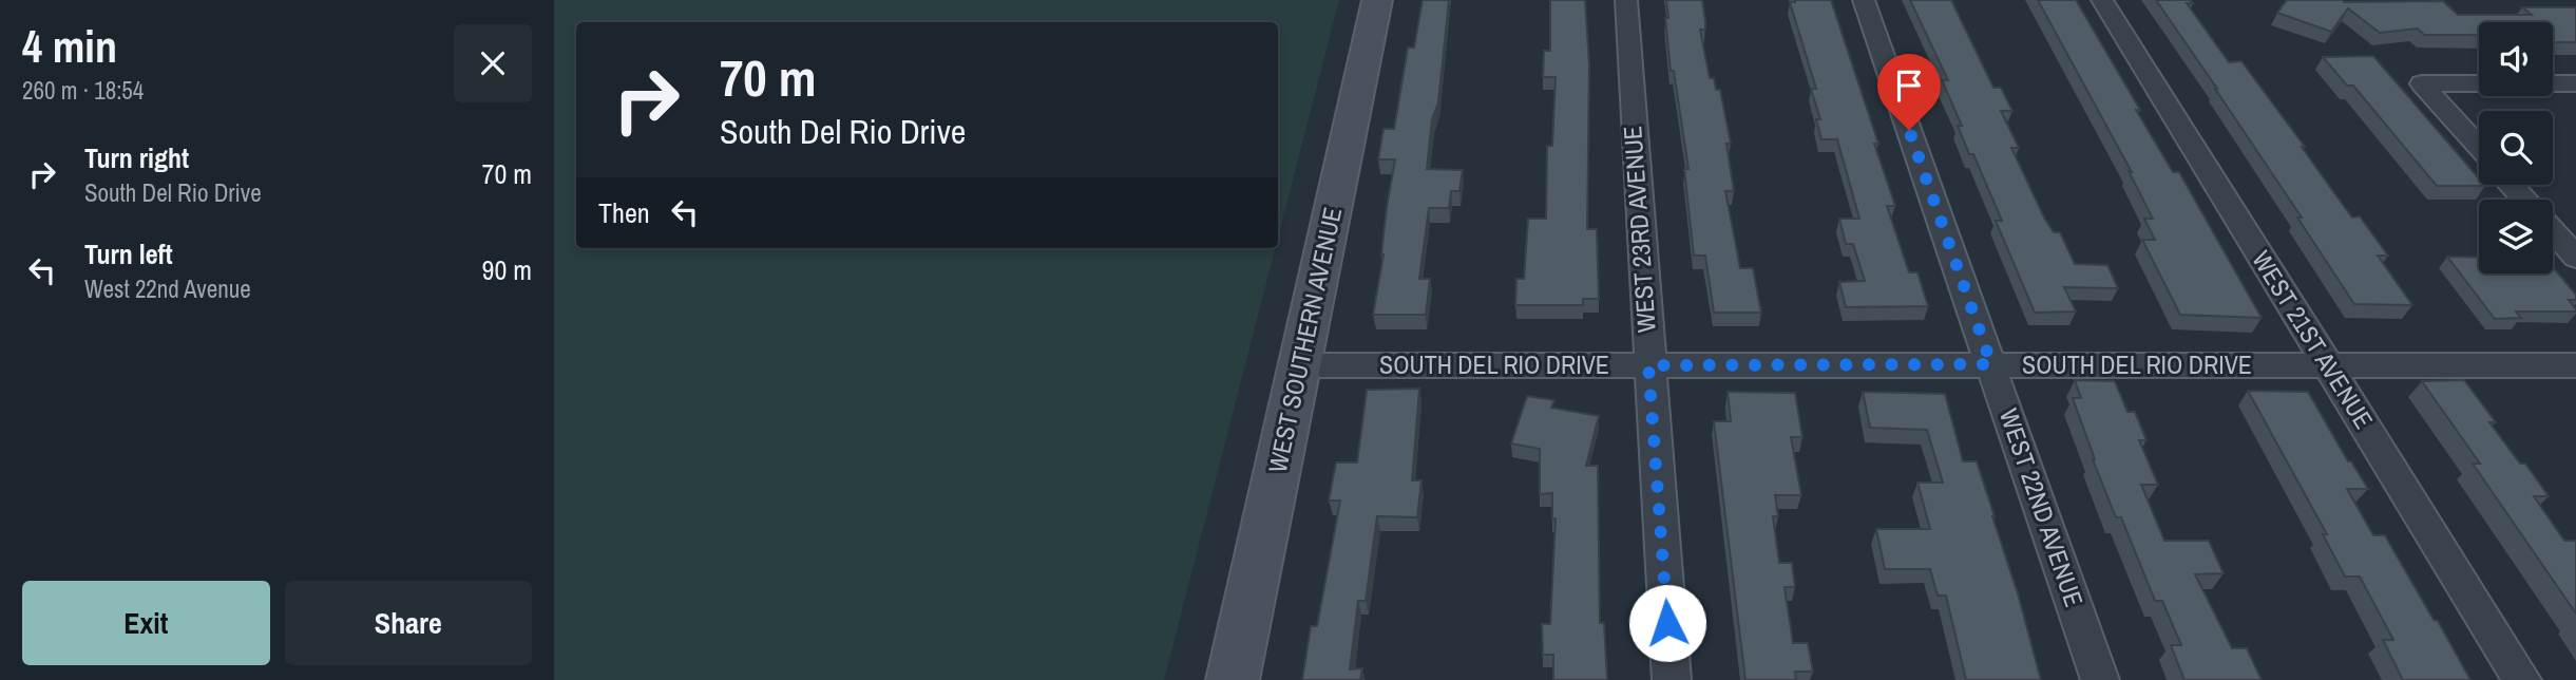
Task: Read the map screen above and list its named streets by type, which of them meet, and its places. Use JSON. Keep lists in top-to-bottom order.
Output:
{
  "streets": {
    "main road": ["WEST SOUTHERN AVENUE"],
    "street": [
      "WEST 23RD AVENUE",
      "WEST 21ST AVENUE",
      "SOUTH DEL RIO DRIVE",
      "WEST 22ND AVENUE"
    ]
  },
  "crossings": [
    ["WEST 23RD AVENUE", "SOUTH DEL RIO DRIVE"],
    ["WEST SOUTHERN AVENUE", "SOUTH DEL RIO DRIVE"],
    ["WEST 21ST AVENUE", "SOUTH DEL RIO DRIVE"],
    ["SOUTH DEL RIO DRIVE", "WEST 22ND AVENUE"]
  ],
  "page": {
    "heading": ["4 min", "260 m · 18:54"],
    "turn": ["70 m", "South Del Rio Drive"],
    "list": [
      {
        "name": "Turn right",
        "note": "South Del Rio Drive",
        "value": "70 m"
      },
      {
        "name": "Turn left",
        "note": "West 22nd Avenue",
        "value": "90 m"
      }
    ],
    "then": "Then",
    "buttons": ["Exit", "Share"]
  }
}
